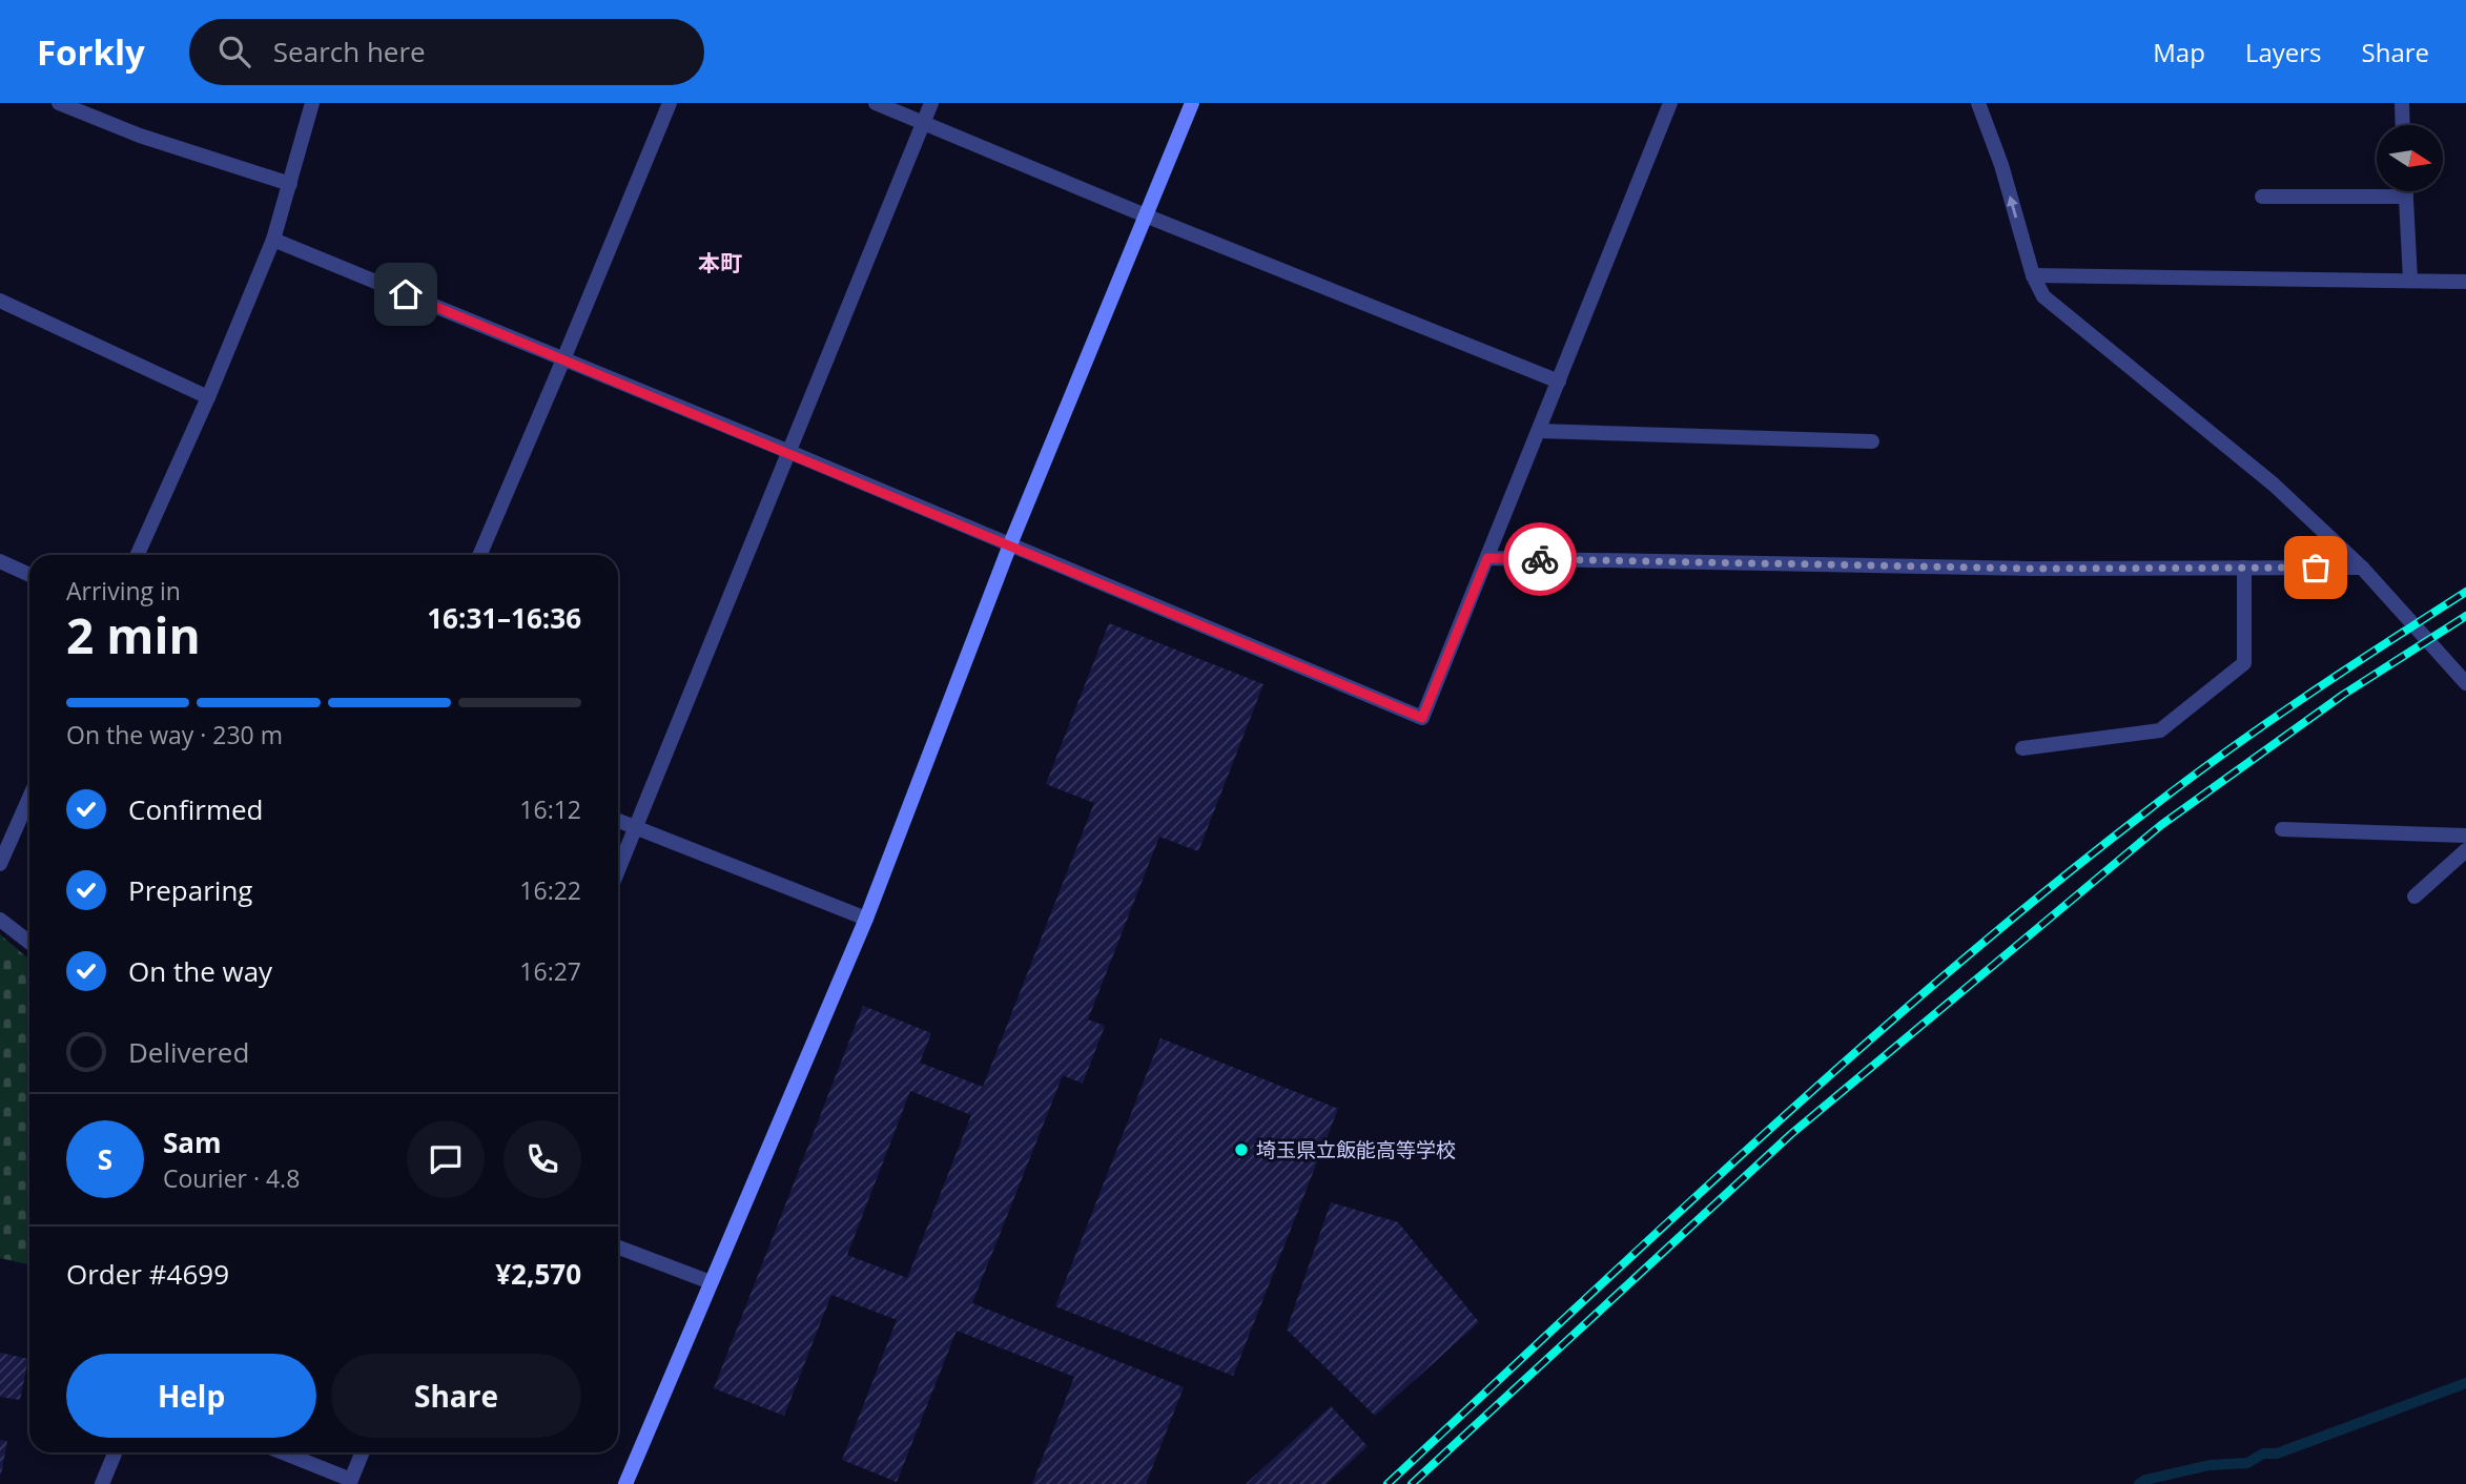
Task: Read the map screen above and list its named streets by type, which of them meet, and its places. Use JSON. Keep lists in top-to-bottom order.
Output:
{
  "districts": ["本町"],
  "places": ["埼玉県立飯能高等学校"],
  "north": "right",
  "page": {
    "header": "Forkly",
    "search": "Search here",
    "nav": ["Map", "Layers", "Share"],
    "heading": ["2 min", "Arriving in", "16:31–16:36"],
    "panel": [
      "Sam",
      "Courier · 4.8",
      "Order #4699",
      "¥2,570"
    ],
    "bar": "On the way · 230 m",
    "list": [
      ["Confirmed", "16:12"],
      ["Preparing", "16:22"],
      ["On the way", "16:27"],
      "Delivered"
    ],
    "round": "S",
    "buttons": ["Help", "Share"]
  }
}
